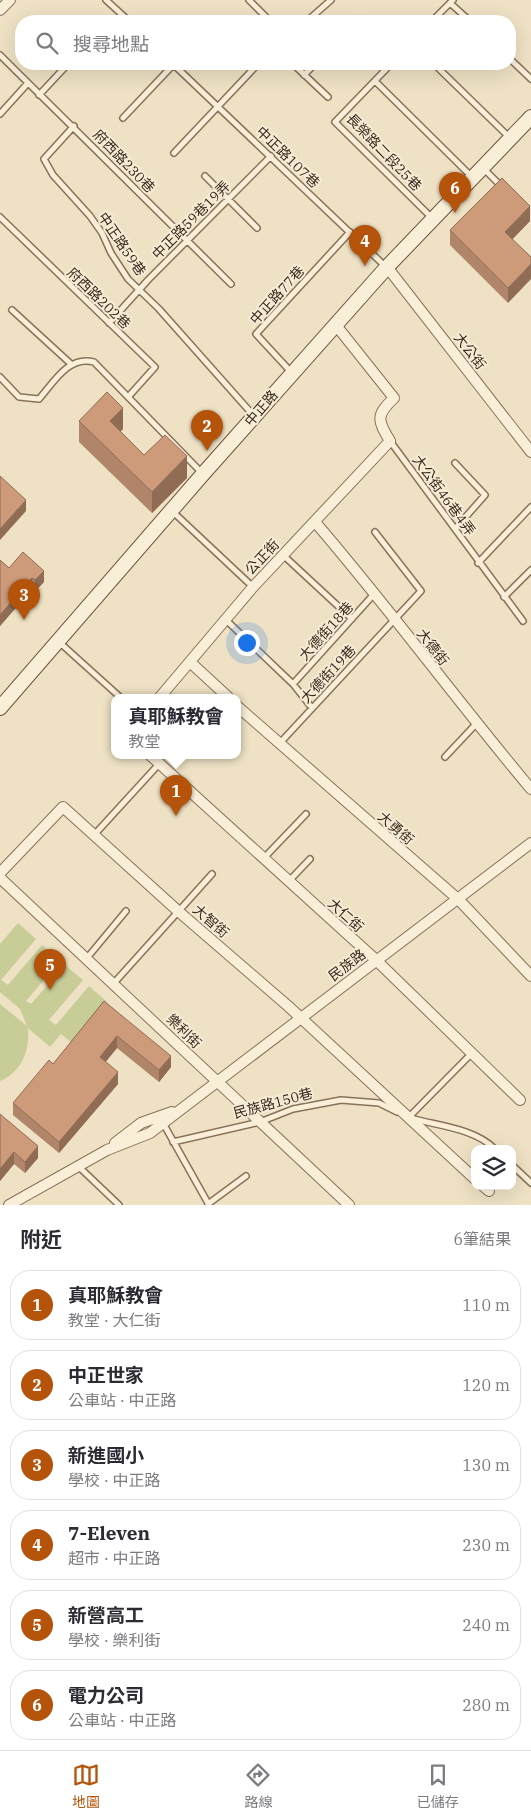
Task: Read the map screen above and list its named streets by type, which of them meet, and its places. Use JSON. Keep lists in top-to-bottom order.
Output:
{
  "streets": {
    "street": [
      "大公街",
      "中正路",
      "公正街",
      "大德街",
      "大勇街",
      "大仁街",
      "大智街",
      "民族路",
      "樂利街",
      "民族路150巷"
    ],
    "lane": [
      "長榮路二段25巷",
      "中正路107巷",
      "府西路230巷",
      "中正路59巷19弄",
      "中正路59巷",
      "中正路77巷",
      "府西路202巷",
      "大公街46巷4弄",
      "大德街18巷",
      "大德街19巷"
    ]
  },
  "crossings": [
    ["長榮路二段25巷", "中正路"],
    ["中正路107巷", "中正路59巷19弄"],
    ["中正路107巷", "中正路77巷"],
    ["中正路107巷", "大公街"],
    ["中正路107巷", "中正路"],
    ["府西路230巷", "中正路59巷19弄"],
    ["府西路230巷", "中正路59巷"],
    ["中正路59巷19弄", "中正路59巷"],
    ["中正路59巷19弄", "府西路202巷"],
    ["中正路59巷", "中正路"],
    ["中正路77巷", "中正路"],
    ["大公街", "中正路"],
    ["大公街46巷4弄", "公正街"],
    ["公正街", "大德街"],
    ["大德街18巷", "大德街"],
    ["大德街", "大德街19巷"],
    ["大德街19巷", "大勇街"],
    ["大勇街", "民族路"],
    ["大仁街", "民族路"],
    ["大智街", "民族路"],
    ["大智街", "民族路150巷"],
    ["民族路", "樂利街"],
    ["樂利街", "民族路150巷"]
  ],
  "page": {
    "search": "搜尋地點",
    "pins": [
      "6",
      "4",
      "2",
      "3",
      "1",
      "5"
    ],
    "popup": ["真耶穌教會", "教堂"],
    "heading": ["附近", "6筆結果"],
    "list": [
      {
        "mark": "1",
        "name": "真耶穌教會",
        "note": "教堂 · 大仁街",
        "value": "110 m"
      },
      {
        "mark": "2",
        "name": "中正世家",
        "note": "公車站 · 中正路",
        "value": "120 m"
      },
      {
        "mark": "3",
        "name": "新進國小",
        "note": "學校 · 中正路",
        "value": "130 m"
      },
      {
        "mark": "4",
        "name": "7-Eleven",
        "note": "超市 · 中正路",
        "value": "230 m"
      },
      {
        "mark": "5",
        "name": "新營高工",
        "note": "學校 · 樂利街",
        "value": "240 m"
      },
      {
        "mark": "6",
        "name": "電力公司",
        "note": "公車站 · 中正路",
        "value": "280 m"
      }
    ],
    "nav": ["地圖", "路線", "已儲存"]
  }
}
